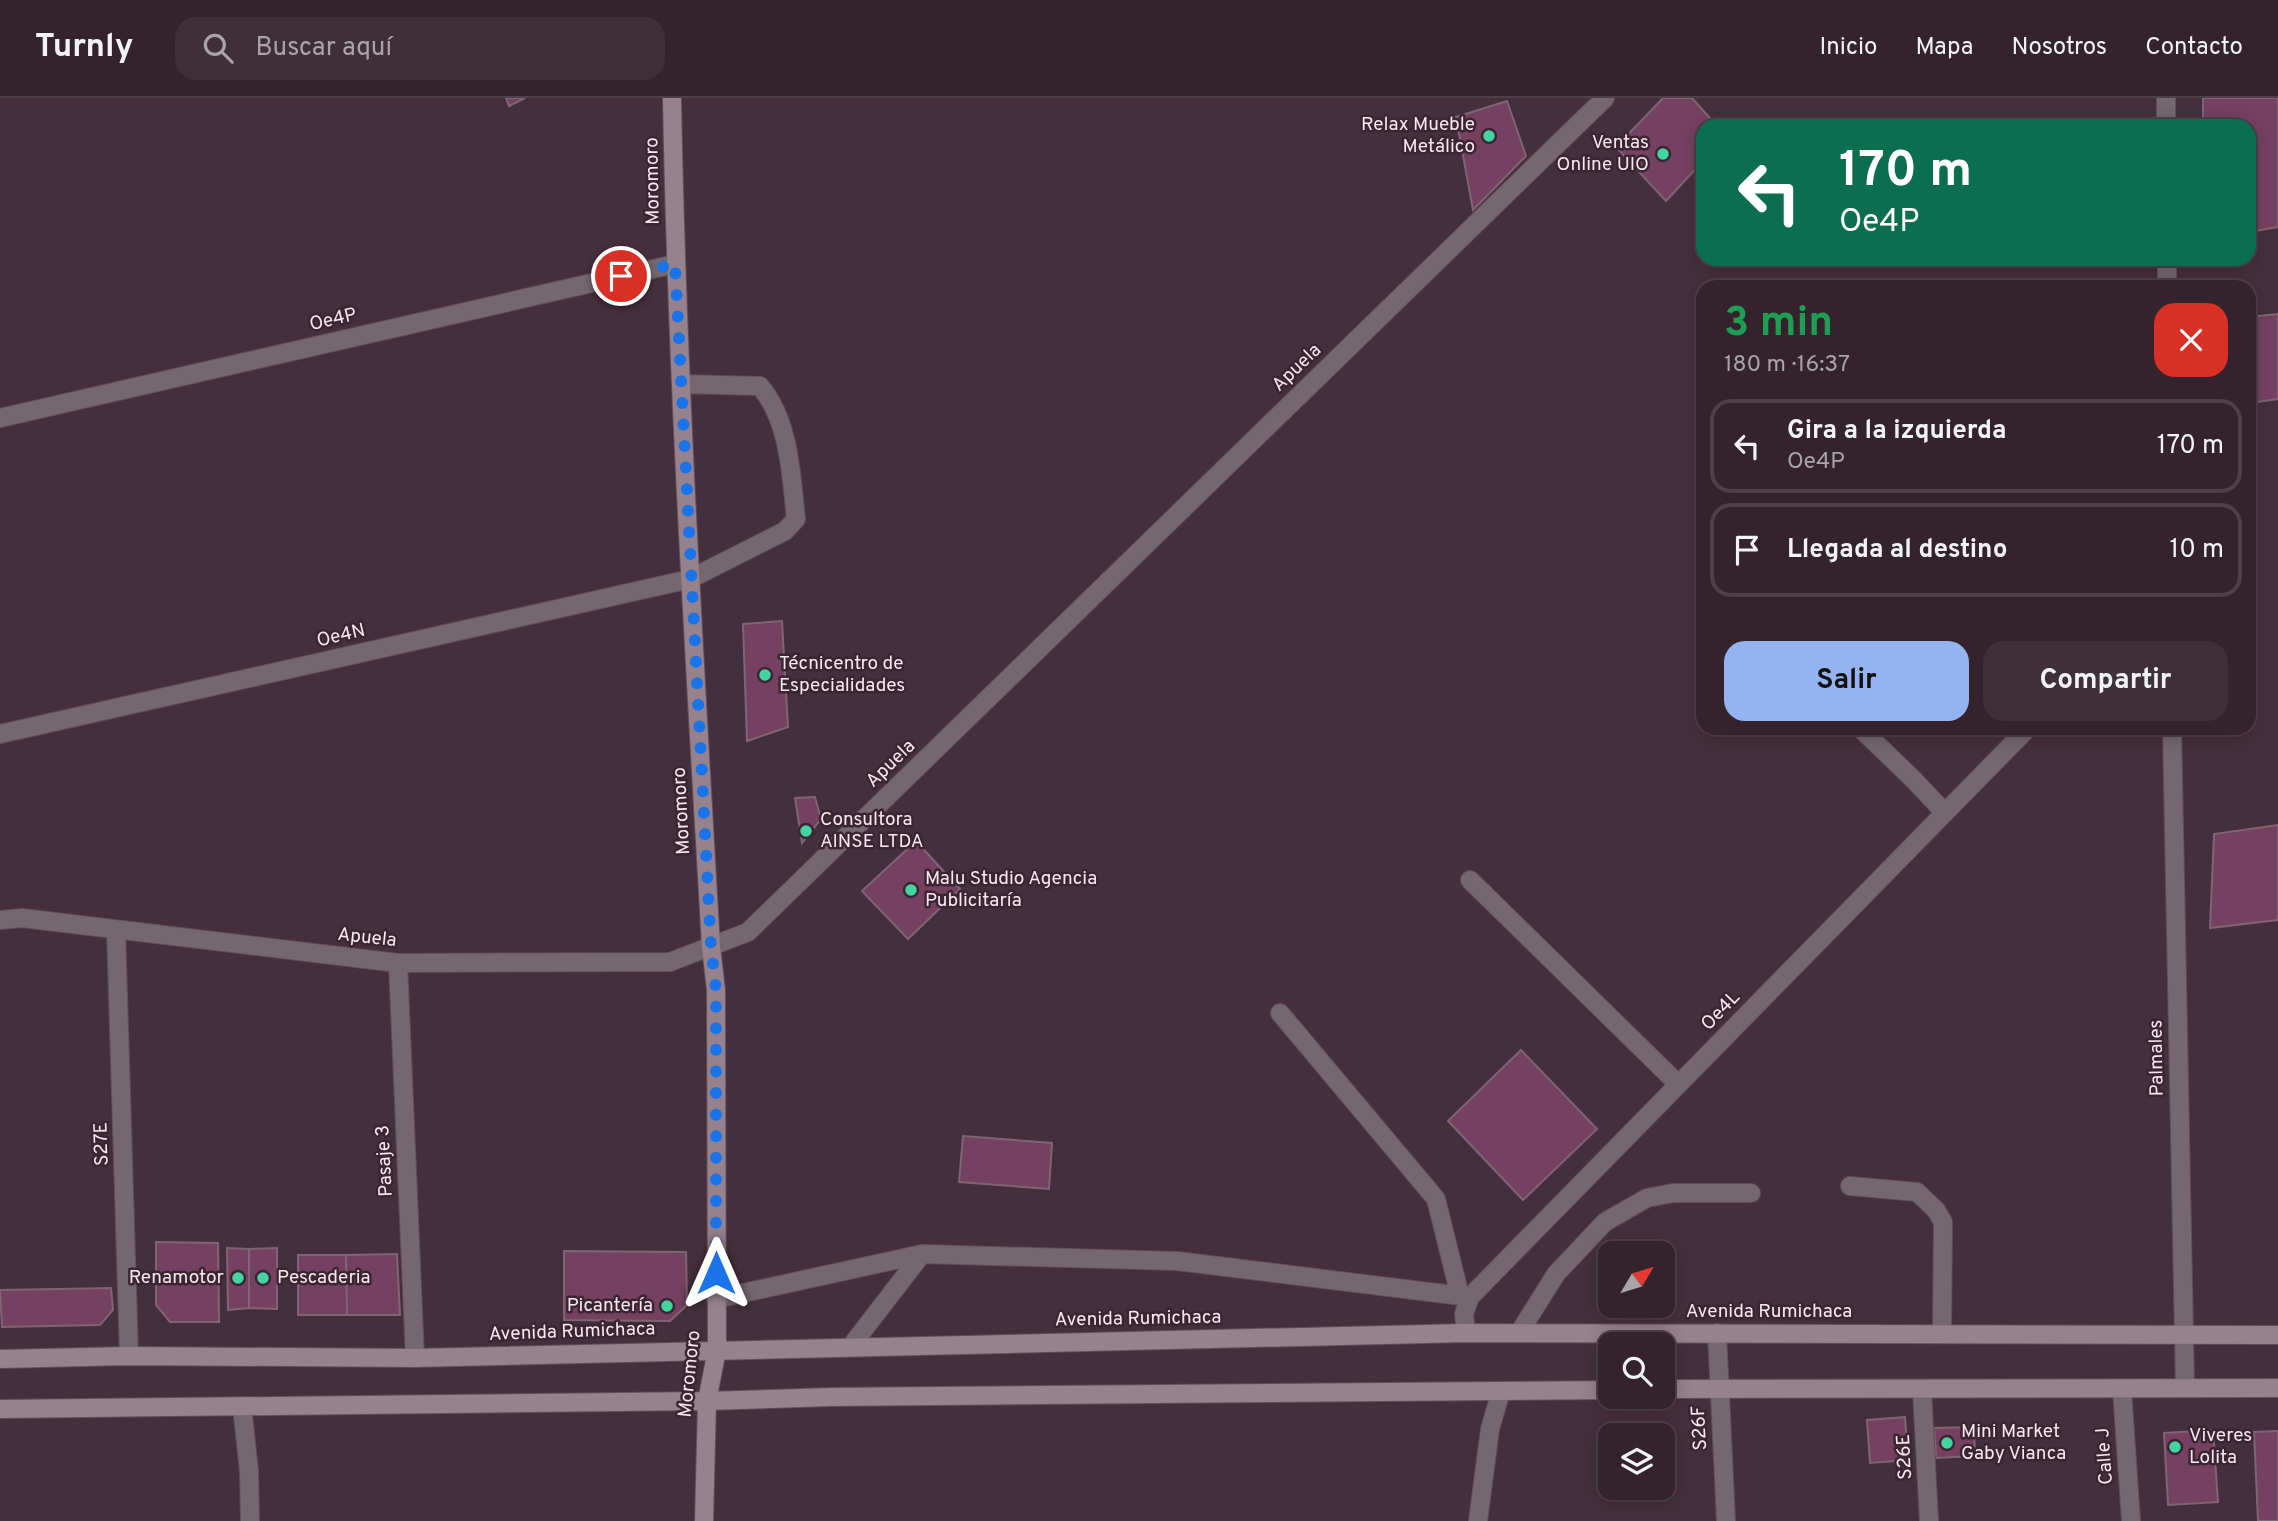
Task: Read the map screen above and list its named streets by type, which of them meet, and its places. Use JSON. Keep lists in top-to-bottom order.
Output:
{
  "streets": {
    "street": [
      "Moromoro",
      "Oe4P",
      "Apuela",
      "Oe4N",
      "Oe4L",
      "Palmales",
      "S27E",
      "Pasaje 3",
      "Avenida Rumichaca",
      "S26F",
      "Calle J",
      "S26E"
    ]
  },
  "crossings": [
    ["Moromoro", "Oe4P"],
    ["Moromoro", "Apuela"],
    ["Moromoro", "Oe4N"],
    ["Moromoro", "Avenida Rumichaca"],
    ["Apuela", "S27E"],
    ["Apuela", "Pasaje 3"],
    ["Palmales", "Avenida Rumichaca"],
    ["S27E", "Avenida Rumichaca"],
    ["Pasaje 3", "Avenida Rumichaca"],
    ["Avenida Rumichaca", "S26F"]
  ],
  "places": [
    "Relax Mueble Metálico",
    "Ventas Online UIO",
    "Técnicentro de Especialidades",
    "Consultora AINSE LTDA",
    "Malu Studio Agencia Publicitaría",
    "Renamotor",
    "Pescaderia",
    "Picantería",
    "Mini Market Gaby Vianca",
    "Viveres Lolita"
  ],
  "north": "top right",
  "page": {
    "header": "Turnly",
    "search": "Buscar aquí",
    "nav": [
      "Inicio",
      "Mapa",
      "Nosotros",
      "Contacto"
    ],
    "turn": ["170 m", "Oe4P"],
    "heading": ["3 min", "180 m · 16:37"],
    "list": [
      {
        "name": "Gira a la izquierda",
        "note": "Oe4P",
        "value": "170 m"
      },
      {
        "name": "Llegada al destino",
        "value": "10 m"
      }
    ],
    "buttons": ["Salir", "Compartir"]
  }
}
